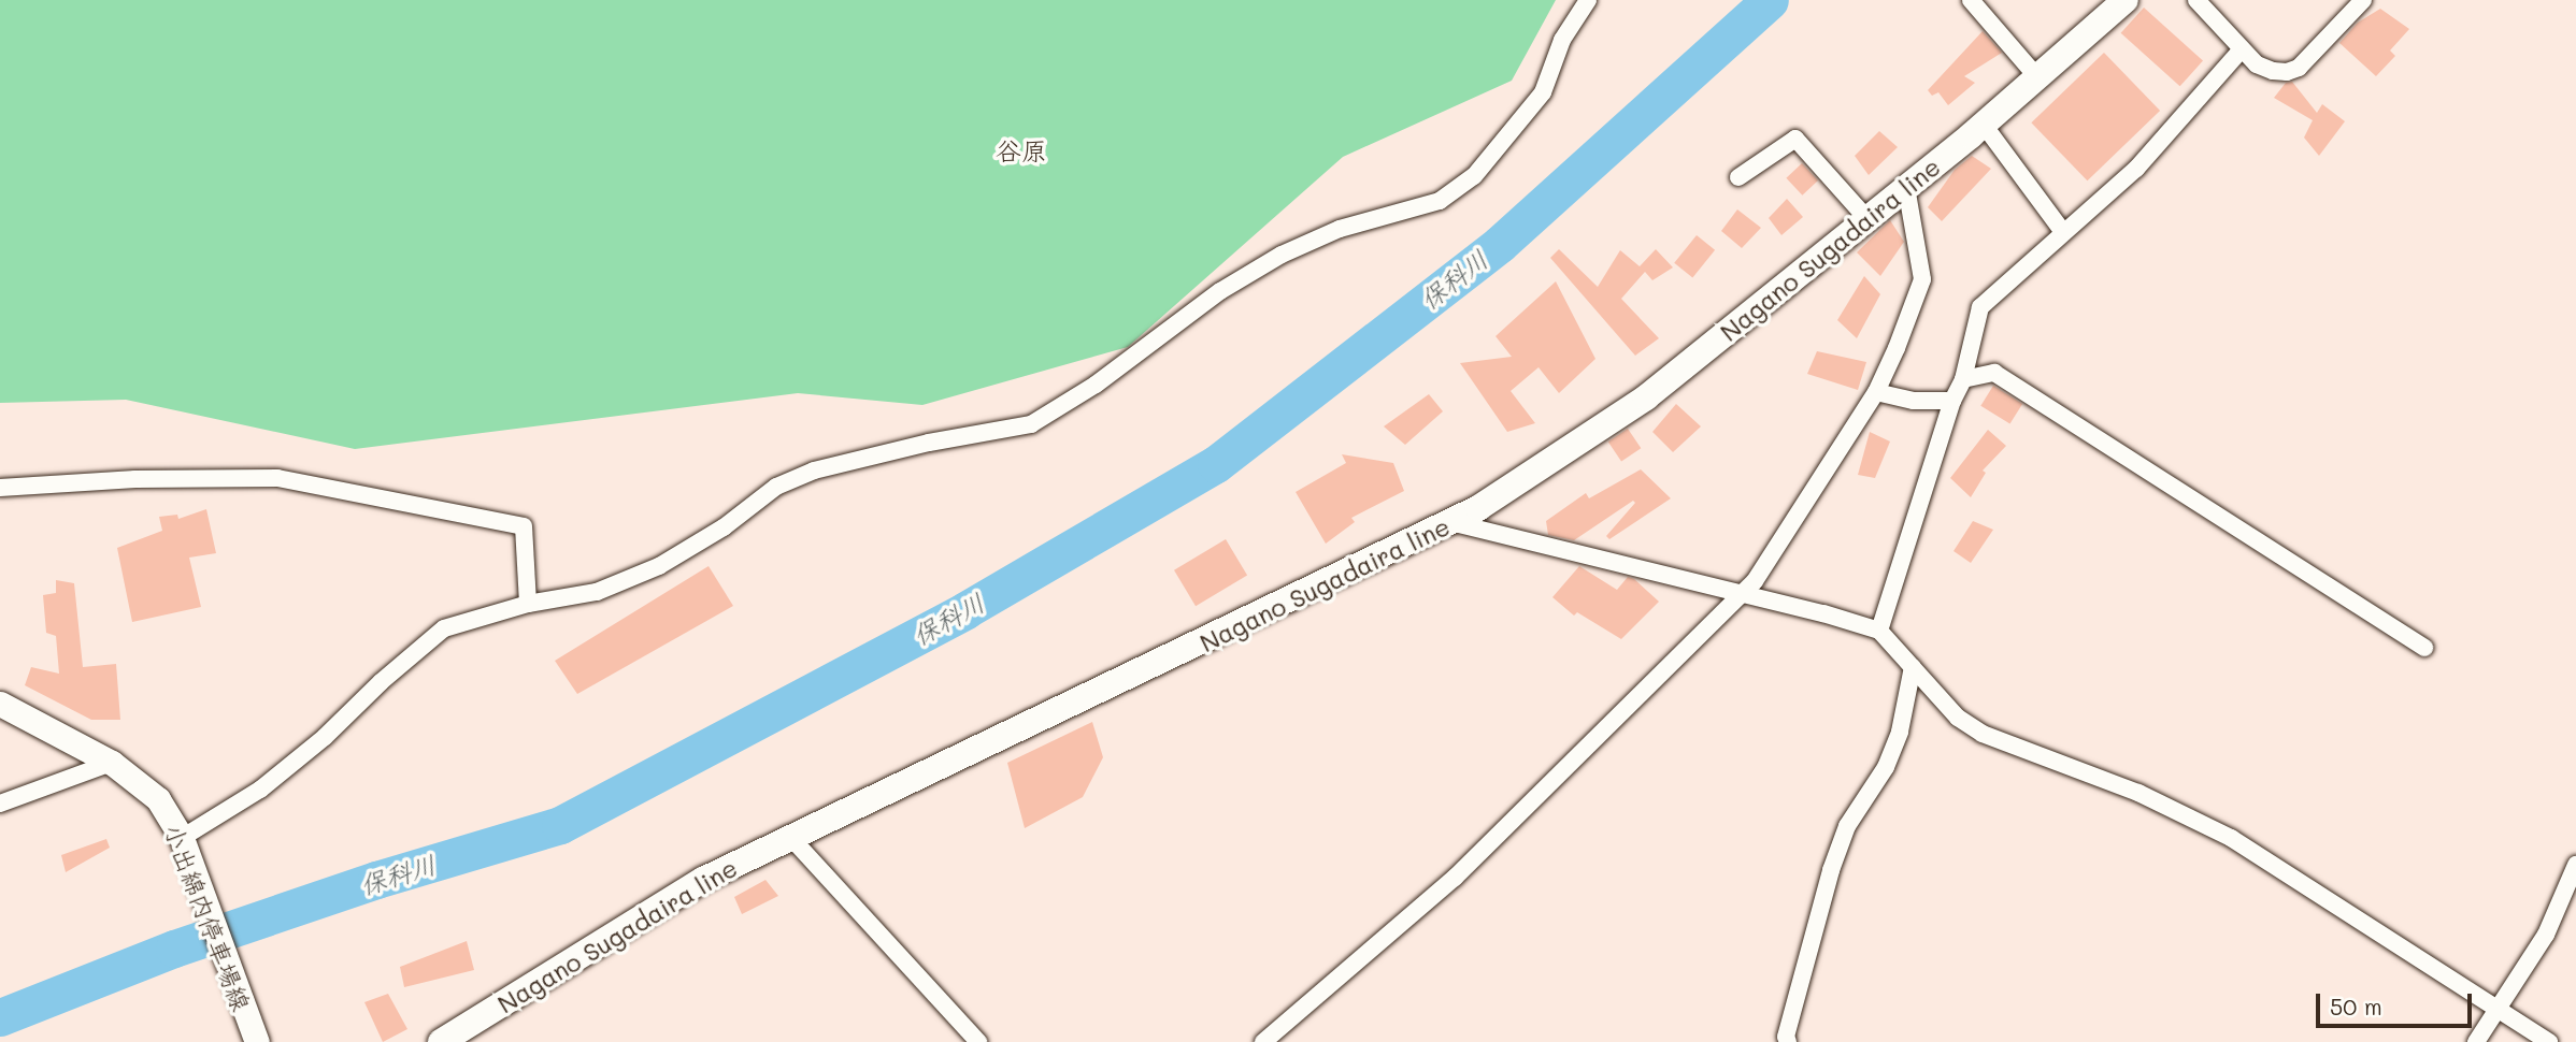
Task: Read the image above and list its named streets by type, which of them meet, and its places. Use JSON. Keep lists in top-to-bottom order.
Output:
{
  "streets": {
    "main road": ["Nagano Sugadaira line", "小出綿内停車場線"]
  },
  "districts": ["谷原"],
  "water": ["保科川"],
  "scale_bar": "50 m"
}
